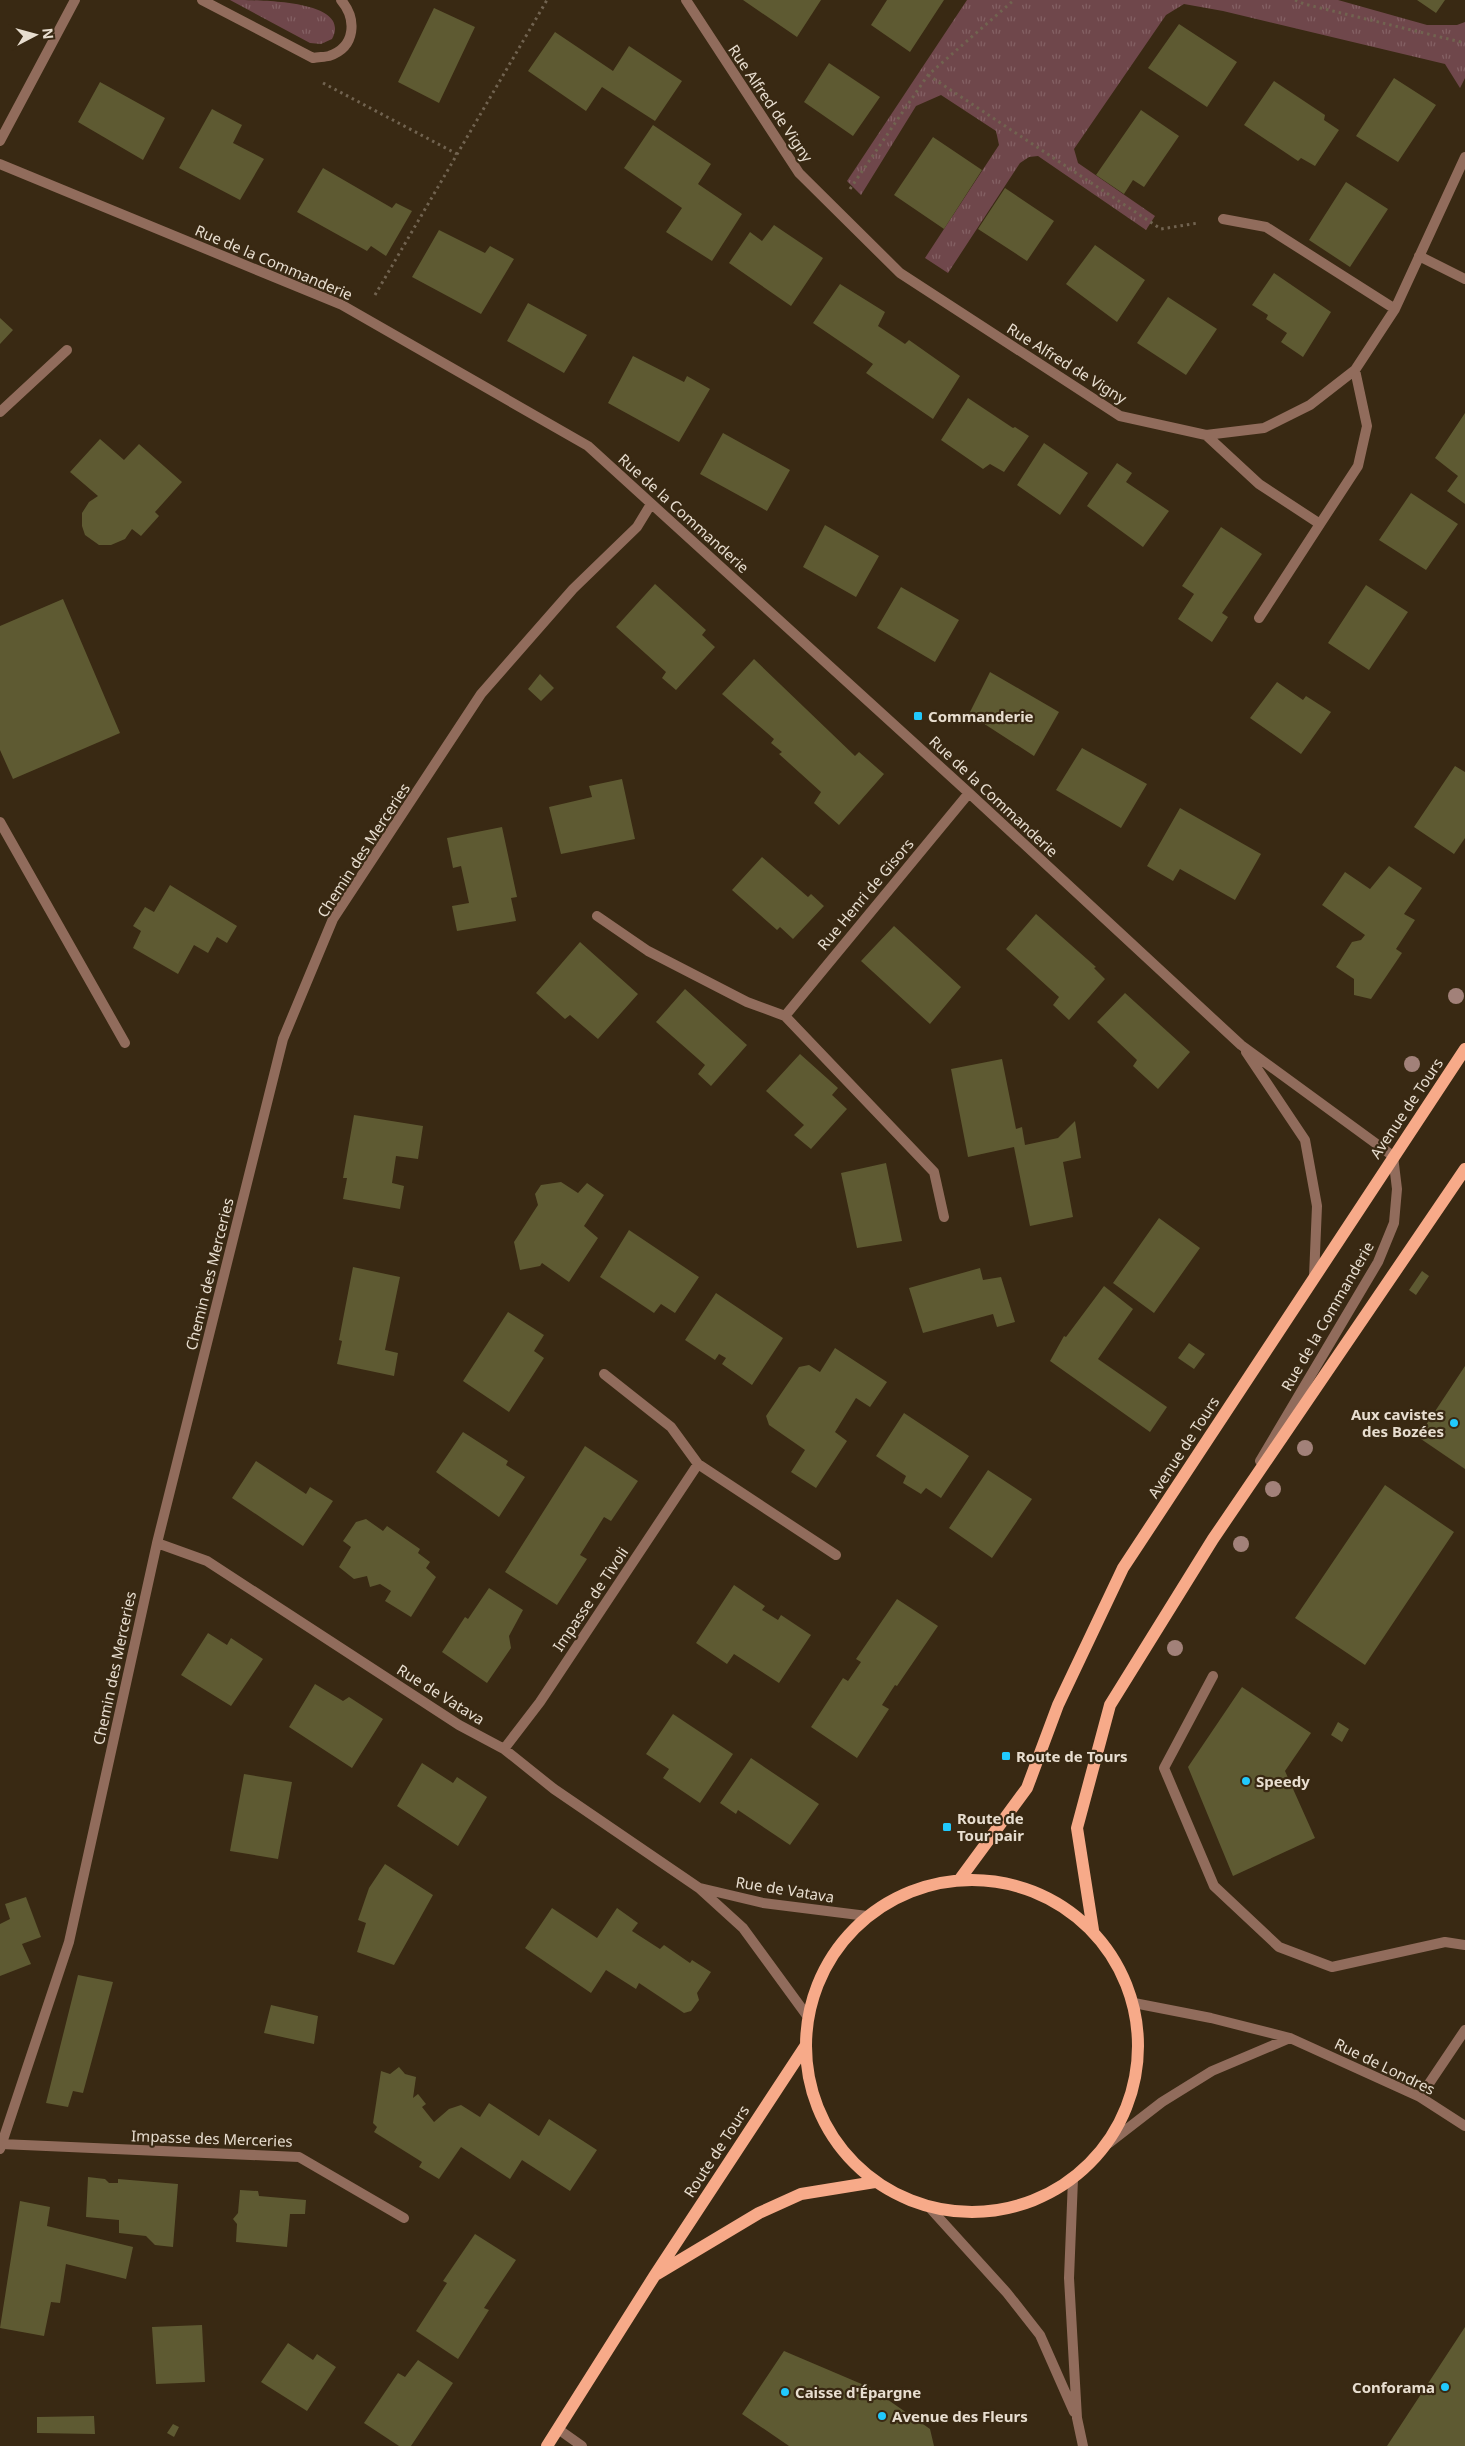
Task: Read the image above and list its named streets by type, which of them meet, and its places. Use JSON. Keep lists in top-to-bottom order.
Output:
{
  "streets": {
    "main road": ["Avenue de Tours", "Route de Tours"],
    "street": [
      "Rue Alfred de Vigny",
      "Rue de la Commanderie",
      "Chemin des Merceries",
      "Rue Henri de Gisors",
      "Impasse de Tivoli",
      "Rue de Vatava",
      "Rue de Londres",
      "Impasse des Merceries"
    ]
  },
  "crossings": [
    ["Rue de la Commanderie", "Chemin des Merceries"],
    ["Rue de la Commanderie", "Rue Henri de Gisors"],
    ["Rue de la Commanderie", "Avenue de Tours"],
    ["Chemin des Merceries", "Rue de Vatava"],
    ["Chemin des Merceries", "Impasse des Merceries"],
    ["Impasse de Tivoli", "Rue de Vatava"]
  ],
  "places": {
    "transit": ["Commanderie", "Route de Tours", "Route de Tour pair"],
    "other": [
      "Aux cavistes des Bozées",
      "Speedy",
      "Conforama",
      "Caisse d'Épargne",
      "Avenue des Fleurs"
    ]
  },
  "north": "right"
}
